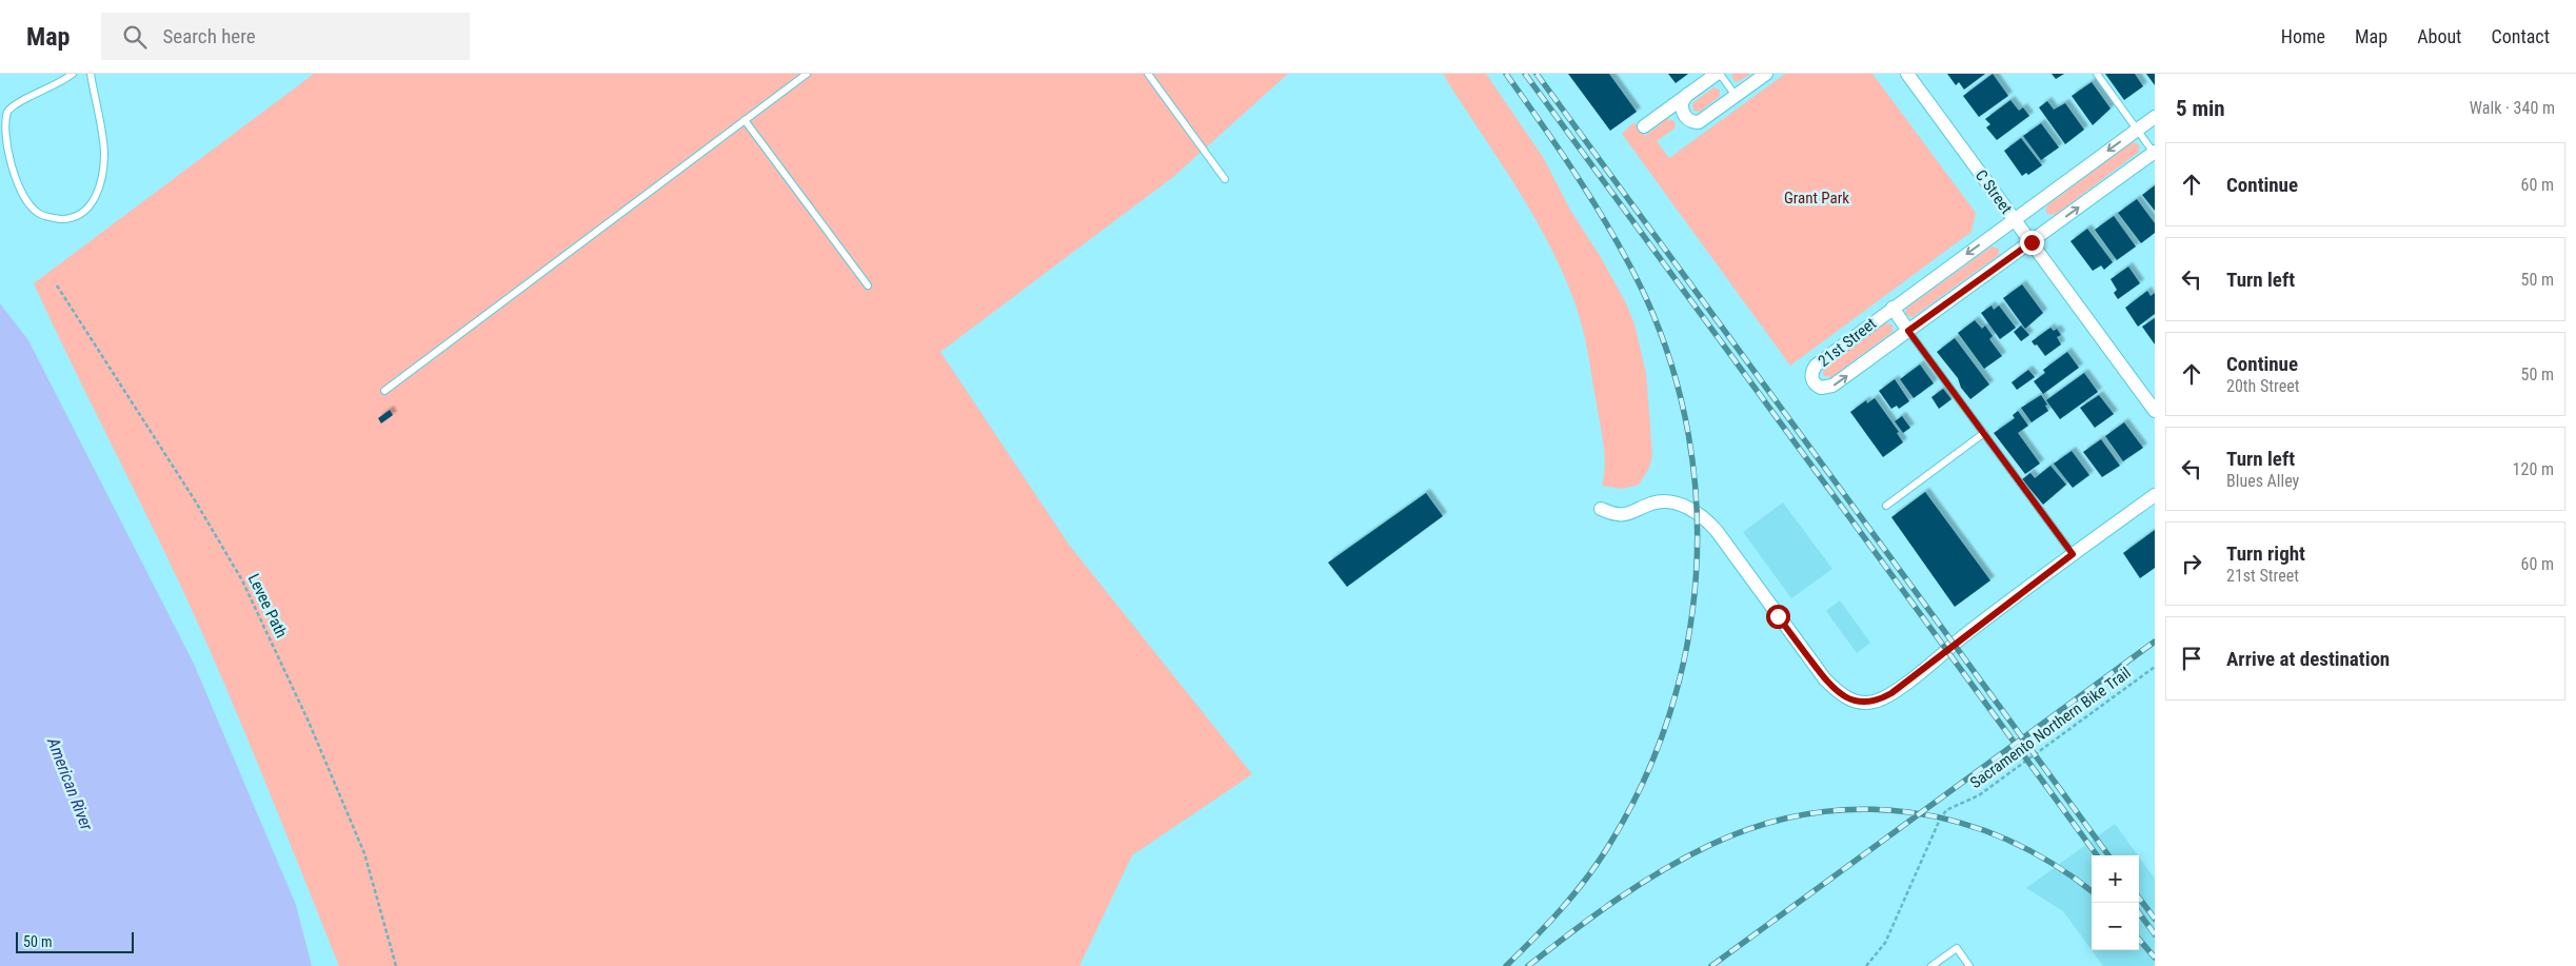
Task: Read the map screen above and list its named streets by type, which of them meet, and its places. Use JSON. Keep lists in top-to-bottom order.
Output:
{
  "streets": {
    "street": ["C Street", "21st Street"],
    "path": ["Levee Path", "Sacramento Northern Bike Trail"]
  },
  "crossings": [
    ["C Street", "21st Street"]
  ],
  "water": ["American River"],
  "parks": ["Grant Park"],
  "scale_bar": "50 m",
  "page": {
    "header": "Map",
    "search": "Search here",
    "nav": [
      "Home",
      "Map",
      "About",
      "Contact"
    ],
    "heading": ["5 min", "Walk · 340 m"],
    "list": [
      ["Continue", "60 m"],
      ["Turn left", "50 m"],
      ["Continue", "20th Street", "50 m"],
      ["Turn left", "Blues Alley", "120 m"],
      ["Turn right", "21st Street", "60 m"],
      "Arrive at destination"
    ],
    "map_buttons": ["+", "−"],
    "scale": "50 m"
  }
}
